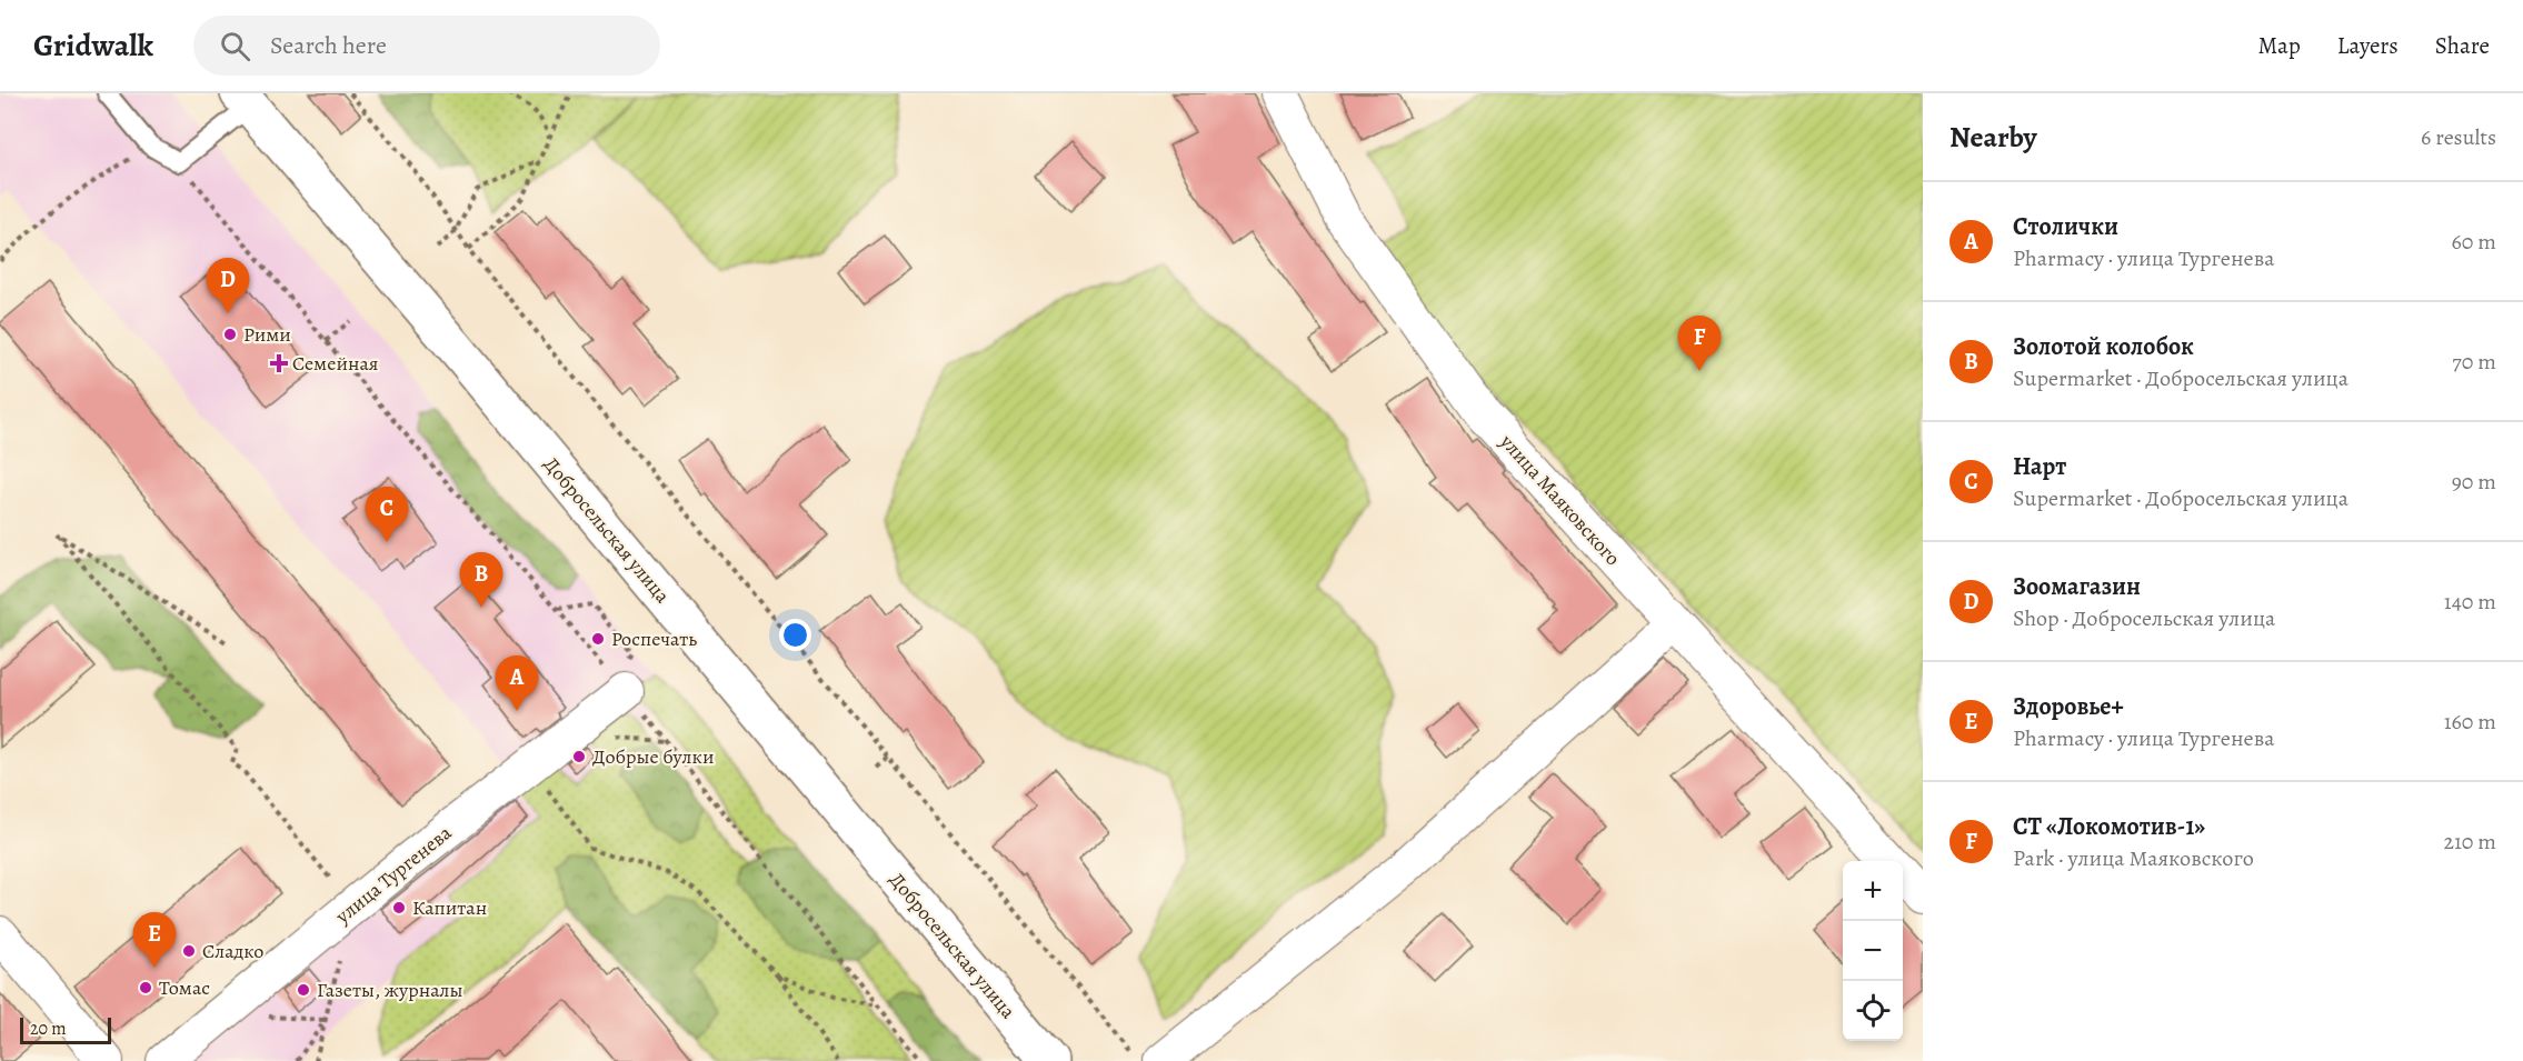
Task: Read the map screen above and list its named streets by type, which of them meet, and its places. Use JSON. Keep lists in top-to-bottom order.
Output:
{
  "streets": {
    "main road": ["Добросельская улица"],
    "street": ["улица Маяковского", "улица Тургенева"]
  },
  "places": {
    "other": [
      "Рими",
      "Роспечать",
      "Добрые булки",
      "Капитан",
      "Сладко",
      "Томас",
      "Газеты, журналы"
    ],
    "health": ["Семейная"]
  },
  "scale_bar": "20 m",
  "page": {
    "header": "Gridwalk",
    "search": "Search here",
    "nav": ["Map", "Layers", "Share"],
    "heading": ["Nearby", "6 results"],
    "list": [
      {
        "mark": "A",
        "name": "Столички",
        "note": "Pharmacy · улица Тургенева",
        "value": "60 m"
      },
      {
        "mark": "B",
        "name": "Золотой колобок",
        "note": "Supermarket · Добросельская улица",
        "value": "70 m"
      },
      {
        "mark": "C",
        "name": "Нарт",
        "note": "Supermarket · Добросельская улица",
        "value": "90 m"
      },
      {
        "mark": "D",
        "name": "Зоомагазин",
        "note": "Shop · Добросельская улица",
        "value": "140 m"
      },
      {
        "mark": "E",
        "name": "Здоровье+",
        "note": "Pharmacy · улица Тургенева",
        "value": "160 m"
      },
      {
        "mark": "F",
        "name": "СТ «Локомотив-1»",
        "note": "Park · улица Маяковского",
        "value": "210 m"
      }
    ],
    "pins": [
      "D",
      "F",
      "C",
      "B",
      "A",
      "E"
    ],
    "map_buttons": ["+", "−"],
    "scale": "20 m"
  }
}
